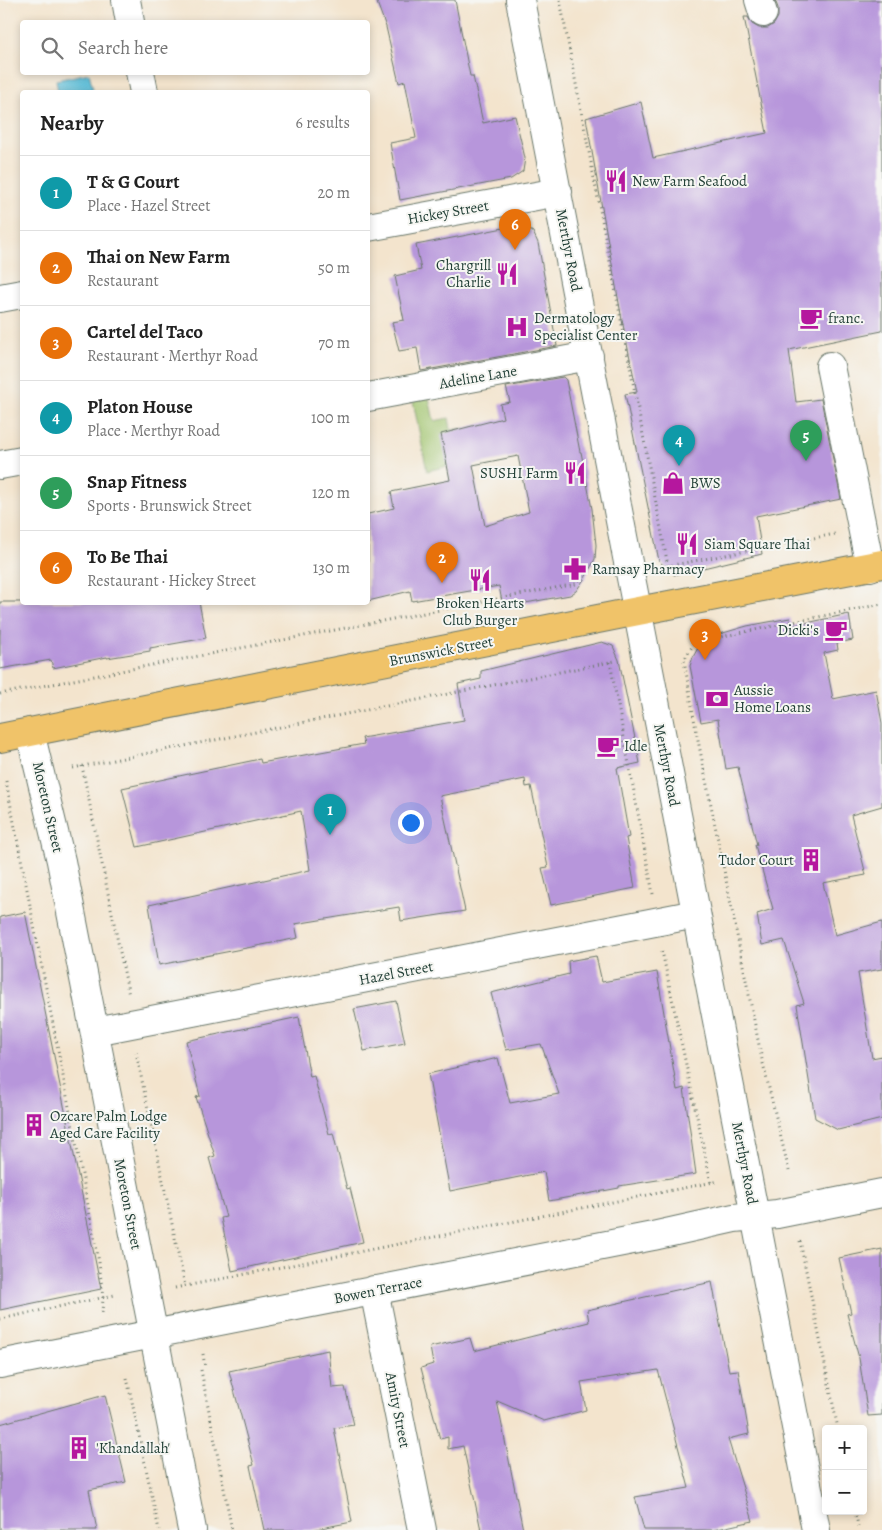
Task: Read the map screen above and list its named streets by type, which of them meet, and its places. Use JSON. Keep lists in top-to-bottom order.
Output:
{
  "streets": {
    "main road": ["Brunswick Street"],
    "street": [
      "Hickey Street",
      "Merthyr Road",
      "Adeline Lane",
      "Moreton Street",
      "Hazel Street",
      "Bowen Terrace",
      "Amity Street"
    ]
  },
  "crossings": [
    ["Hickey Street", "Merthyr Road"],
    ["Merthyr Road", "Adeline Lane"],
    ["Merthyr Road", "Brunswick Street"],
    ["Merthyr Road", "Hazel Street"],
    ["Merthyr Road", "Bowen Terrace"],
    ["Brunswick Street", "Moreton Street"],
    ["Moreton Street", "Hazel Street"],
    ["Moreton Street", "Bowen Terrace"],
    ["Bowen Terrace", "Amity Street"]
  ],
  "places": {
    "restaurant": [
      "New Farm Seafood",
      "Chargrill Charlie",
      "SUSHI Farm",
      "Siam Square Thai",
      "Broken Hearts Club Burger"
    ],
    "cafe": ["franc.", "Dicki's", "Idle"],
    "hospital": ["Dermatology Specialist Center"],
    "shop": ["BWS"],
    "pharmacy": ["Ramsay Pharmacy"],
    "bank": ["Aussie Home Loans"],
    "building": ["Tudor Court", "Ozcare Palm Lodge Aged Care Facility", "'Khandallah'"]
  },
  "page": {
    "search": "Search here",
    "heading": ["Nearby", "6 results"],
    "list": [
      {
        "mark": "1",
        "name": "T & G Court",
        "note": "Place · Hazel Street",
        "value": "20 m"
      },
      {
        "mark": "2",
        "name": "Thai on New Farm",
        "note": "Restaurant",
        "value": "50 m"
      },
      {
        "mark": "3",
        "name": "Cartel del Taco",
        "note": "Restaurant · Merthyr Road",
        "value": "70 m"
      },
      {
        "mark": "4",
        "name": "Platon House",
        "note": "Place · Merthyr Road",
        "value": "100 m"
      },
      {
        "mark": "5",
        "name": "Snap Fitness",
        "note": "Sports · Brunswick Street",
        "value": "120 m"
      },
      {
        "mark": "6",
        "name": "To Be Thai",
        "note": "Restaurant · Hickey Street",
        "value": "130 m"
      }
    ],
    "pins": [
      "6",
      "5",
      "4",
      "2",
      "3",
      "1"
    ],
    "map_buttons": ["+", "−"]
  }
}
